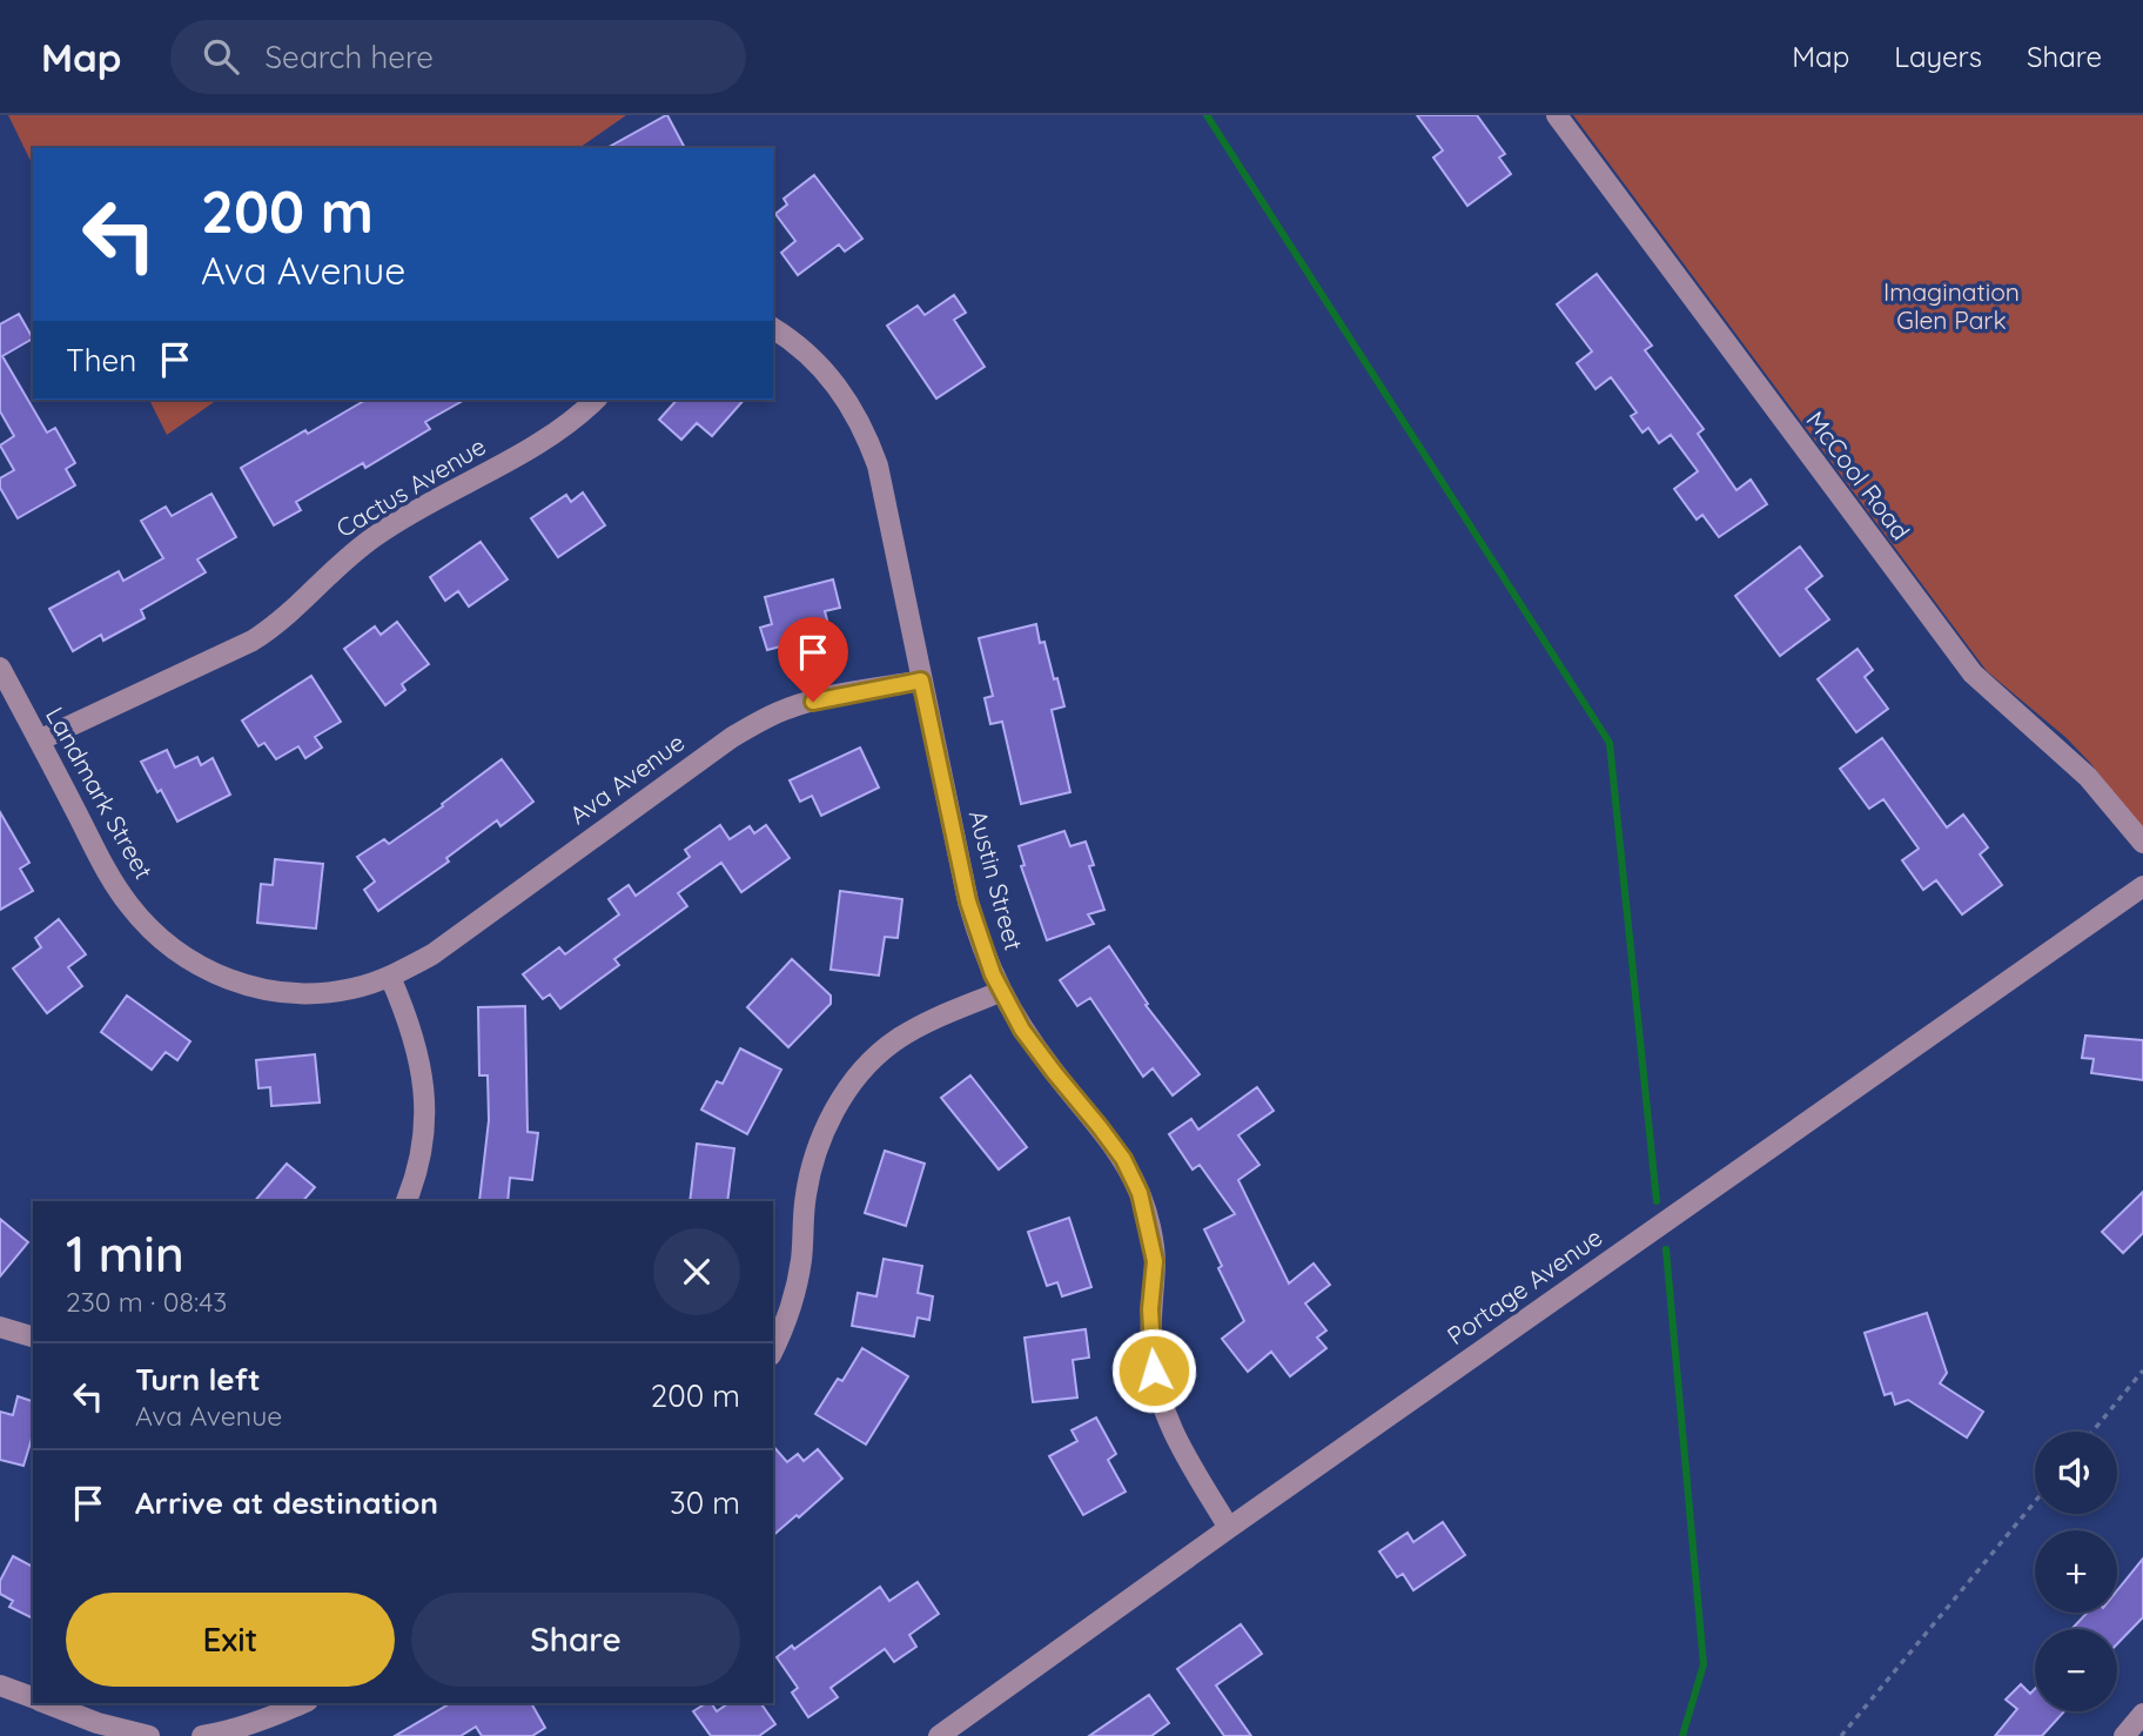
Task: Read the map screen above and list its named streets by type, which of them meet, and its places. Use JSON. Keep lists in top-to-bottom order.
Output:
{
  "streets": {
    "street": [
      "McCool Road",
      "Cactus Avenue",
      "Ava Avenue",
      "Landmark Street",
      "Austin Street",
      "Portage Avenue"
    ]
  },
  "crossings": [
    ["Cactus Avenue", "Landmark Street"],
    ["Ava Avenue", "Landmark Street"],
    ["Ava Avenue", "Austin Street"],
    ["Austin Street", "Portage Avenue"]
  ],
  "parks": ["Imagination Glen Park"],
  "page": {
    "header": "Map",
    "search": "Search here",
    "nav": ["Map", "Layers", "Share"],
    "turn": ["200 m", "Ava Avenue"],
    "then": "Then",
    "heading": ["1 min", "230 m · 08:43"],
    "list": [
      {
        "name": "Turn left",
        "note": "Ava Avenue",
        "value": "200 m"
      },
      {
        "name": "Arrive at destination",
        "value": "30 m"
      }
    ],
    "map_buttons": ["+", "−"],
    "buttons": ["Exit", "Share"]
  }
}
